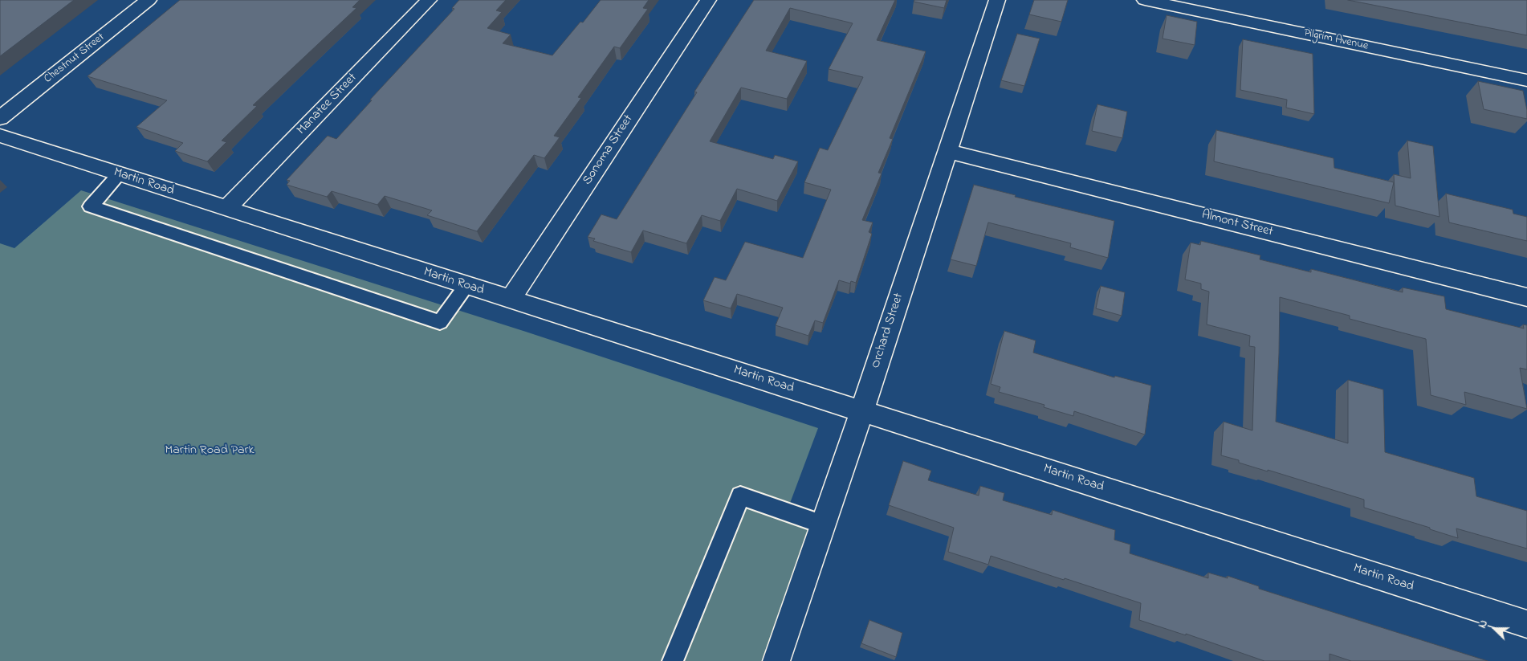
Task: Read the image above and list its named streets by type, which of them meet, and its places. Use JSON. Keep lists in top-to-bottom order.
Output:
{
  "streets": {
    "street": [
      "Pilgrim Avenue",
      "Chestnut Street",
      "Manatee Street",
      "Sonoma Street",
      "Martin Road",
      "Almont Street",
      "Orchard Street"
    ]
  },
  "crossings": [
    ["Manatee Street", "Martin Road"],
    ["Sonoma Street", "Martin Road"],
    ["Martin Road", "Orchard Street"],
    ["Almont Street", "Orchard Street"]
  ],
  "parks": ["Martin Road Park"],
  "north": "left"
}
